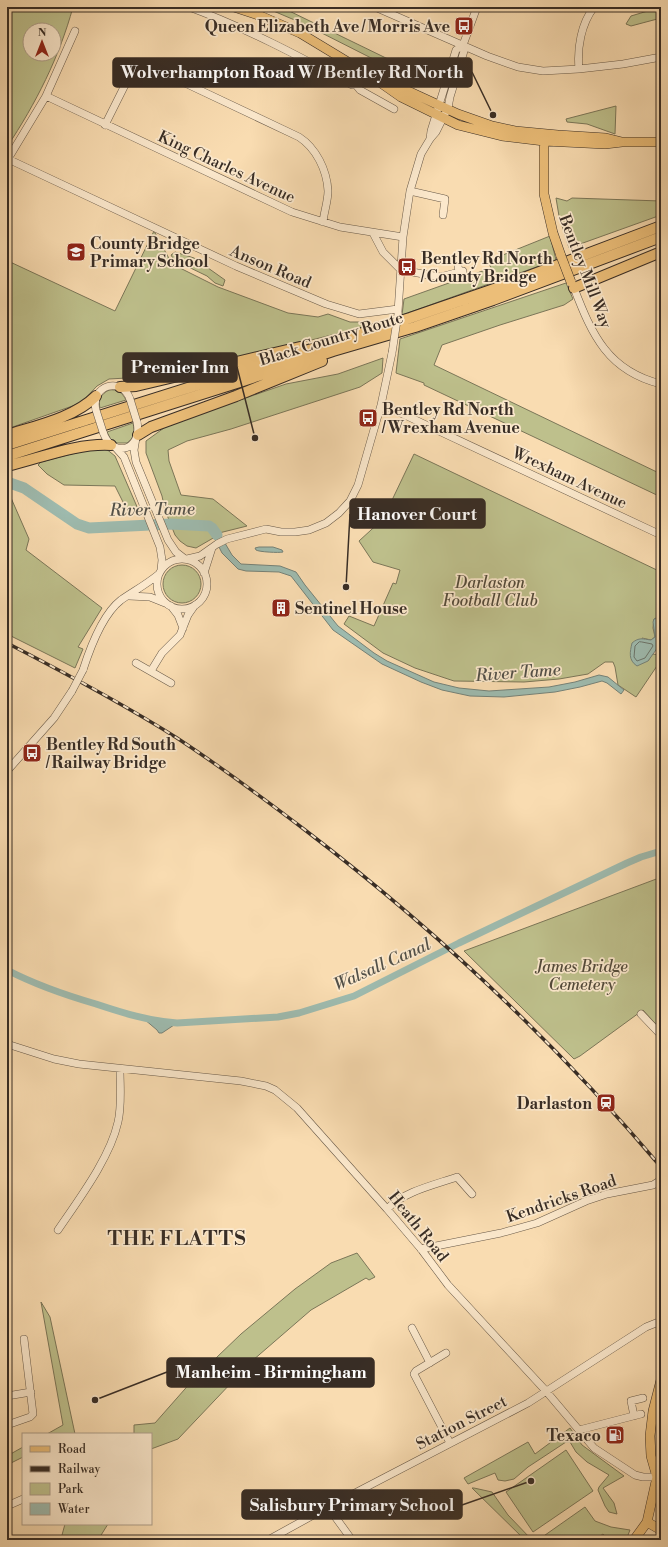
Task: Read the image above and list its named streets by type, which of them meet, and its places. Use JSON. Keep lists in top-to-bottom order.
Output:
{
  "streets": {
    "highway": ["Black Country Route"],
    "main road": ["Bentley Mill Way"],
    "street": [
      "King Charles Avenue",
      "Anson Road",
      "Wrexham Avenue",
      "Kendricks Road",
      "Heath Road",
      "Station Street"
    ]
  },
  "crossings": [
    ["King Charles Avenue", "Anson Road"],
    ["Kendricks Road", "Heath Road"],
    ["Heath Road", "Station Street"]
  ],
  "districts": ["THE FLATTS"],
  "water": ["River Tame", "Walsall Canal"],
  "parks": ["Darlaston Football Club", "James Bridge Cemetery"],
  "places": {
    "bus stop": [
      "Queen Elizabeth Ave / Morris Ave",
      "Bentley Rd North / County Bridge",
      "Bentley Rd North / Wrexham Avenue",
      "Bentley Rd South / Railway Bridge"
    ],
    "other": [
      "Wolverhampton Road W / Bentley Rd North",
      "Premier Inn",
      "Hanover Court",
      "Manheim - Birmingham",
      "Salisbury Primary School"
    ],
    "school or university": ["County Bridge Primary School"],
    "building": ["Sentinel House"],
    "station": ["Darlaston"],
    "fuel station": ["Texaco"]
  },
  "legend": [
    "Road",
    "Railway",
    "Park",
    "Water"
  ],
  "north": "top"
}
